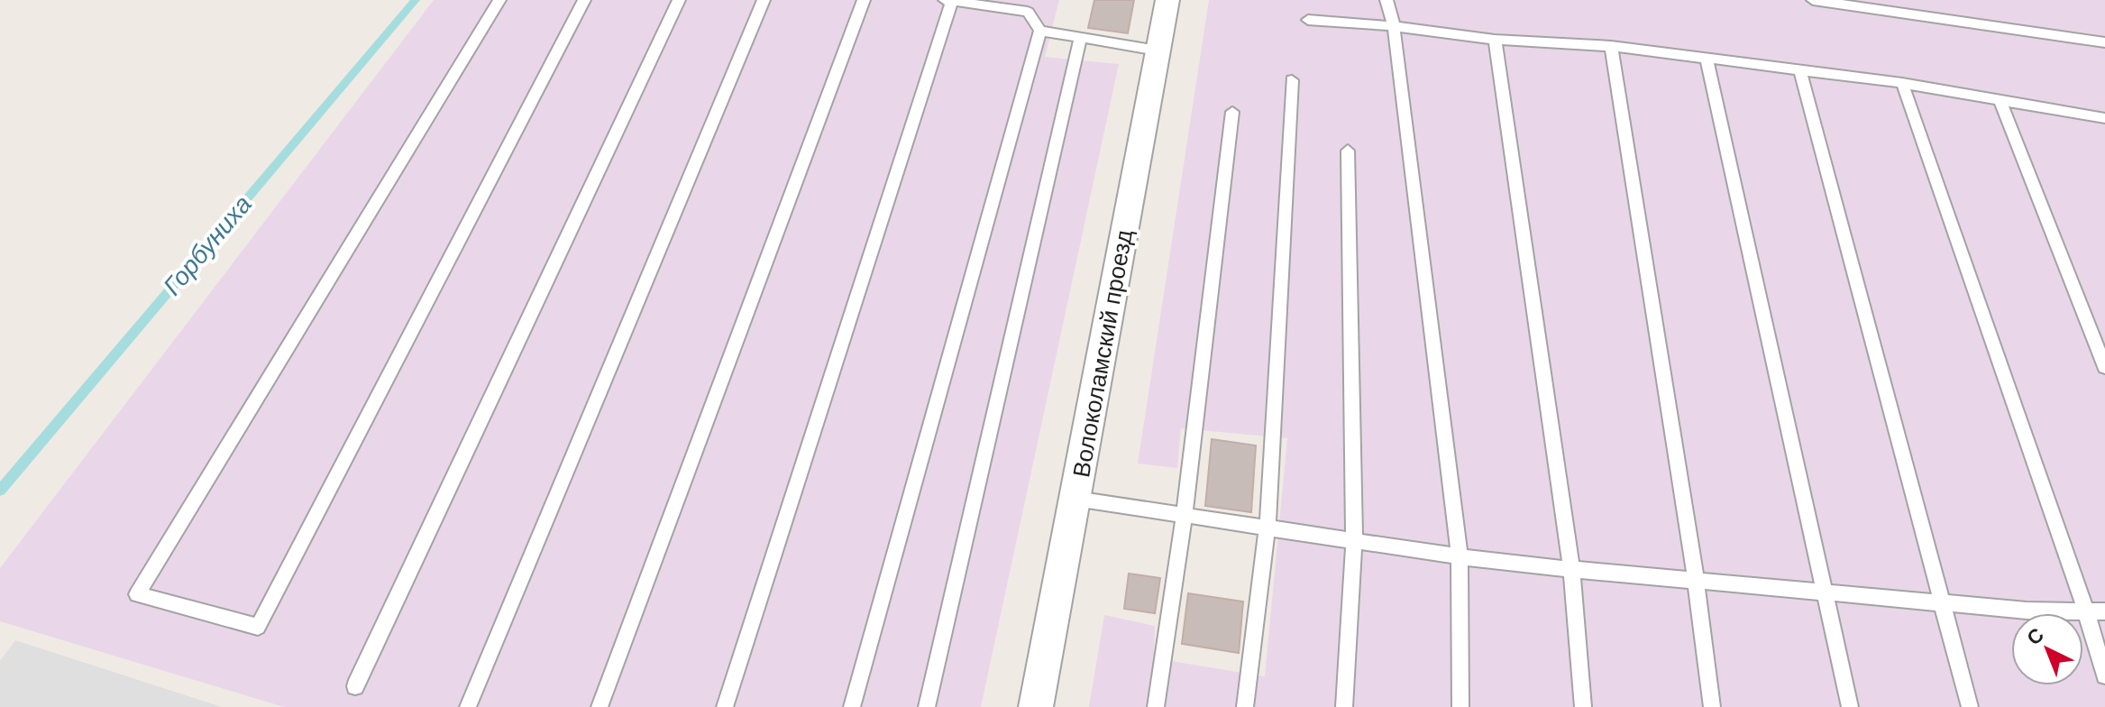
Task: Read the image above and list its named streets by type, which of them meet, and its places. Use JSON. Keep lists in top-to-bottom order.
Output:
{
  "streets": {
    "street": ["Волоколамский проезд"]
  },
  "water": ["Горбуниха"],
  "north": "top left"
}
